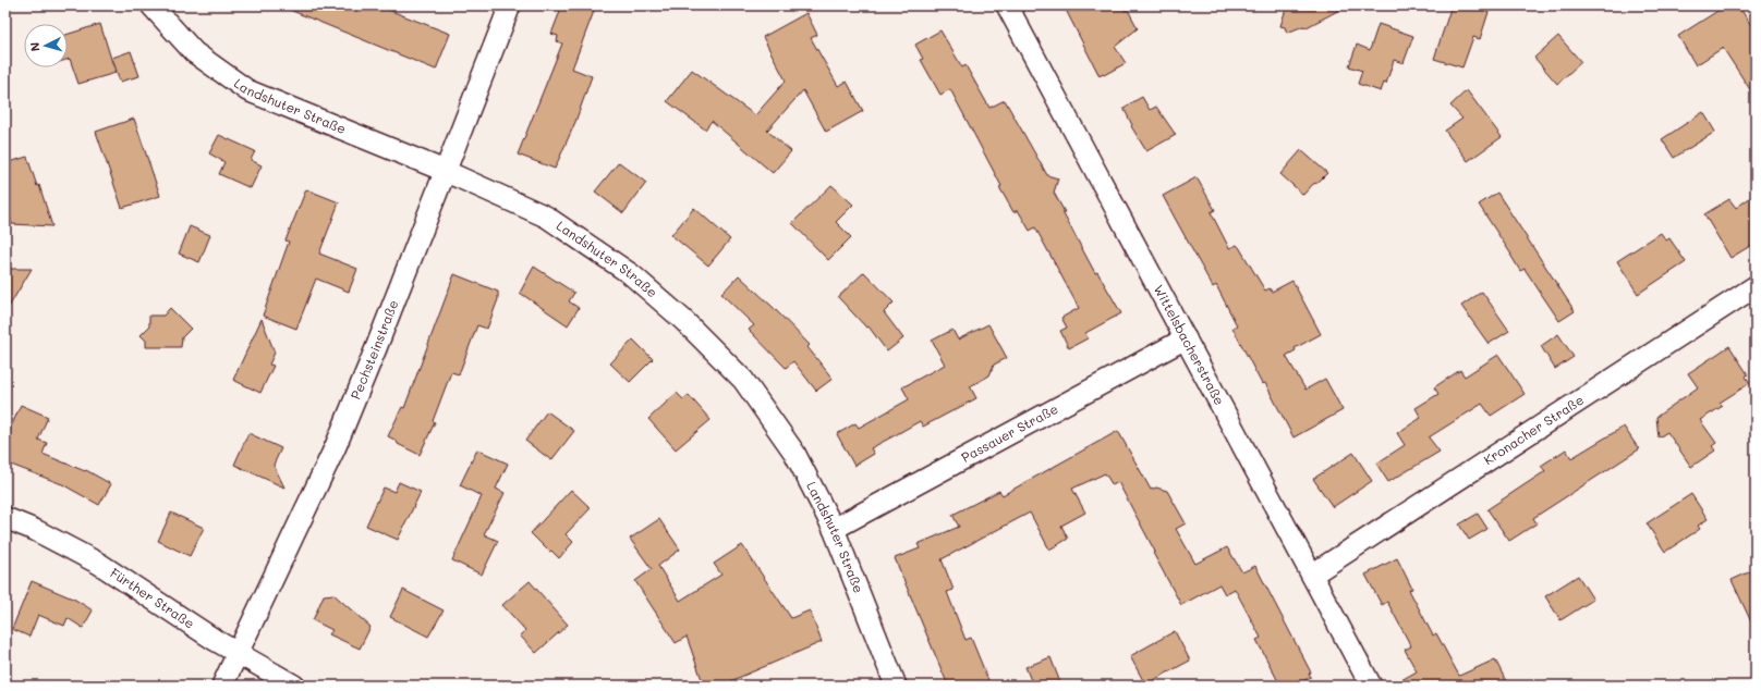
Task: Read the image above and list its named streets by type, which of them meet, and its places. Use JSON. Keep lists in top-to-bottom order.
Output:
{
  "streets": {
    "street": [
      "Landshuter Straße",
      "Wittelsbacherstraße",
      "Pechsteinstraße",
      "Kronacher Straße",
      "Passauer Straße",
      "Fürther Straße"
    ]
  },
  "crossings": [
    ["Landshuter Straße", "Pechsteinstraße"],
    ["Landshuter Straße", "Passauer Straße"],
    ["Wittelsbacherstraße", "Kronacher Straße"],
    ["Wittelsbacherstraße", "Passauer Straße"],
    ["Pechsteinstraße", "Fürther Straße"]
  ],
  "north": "left"
}
